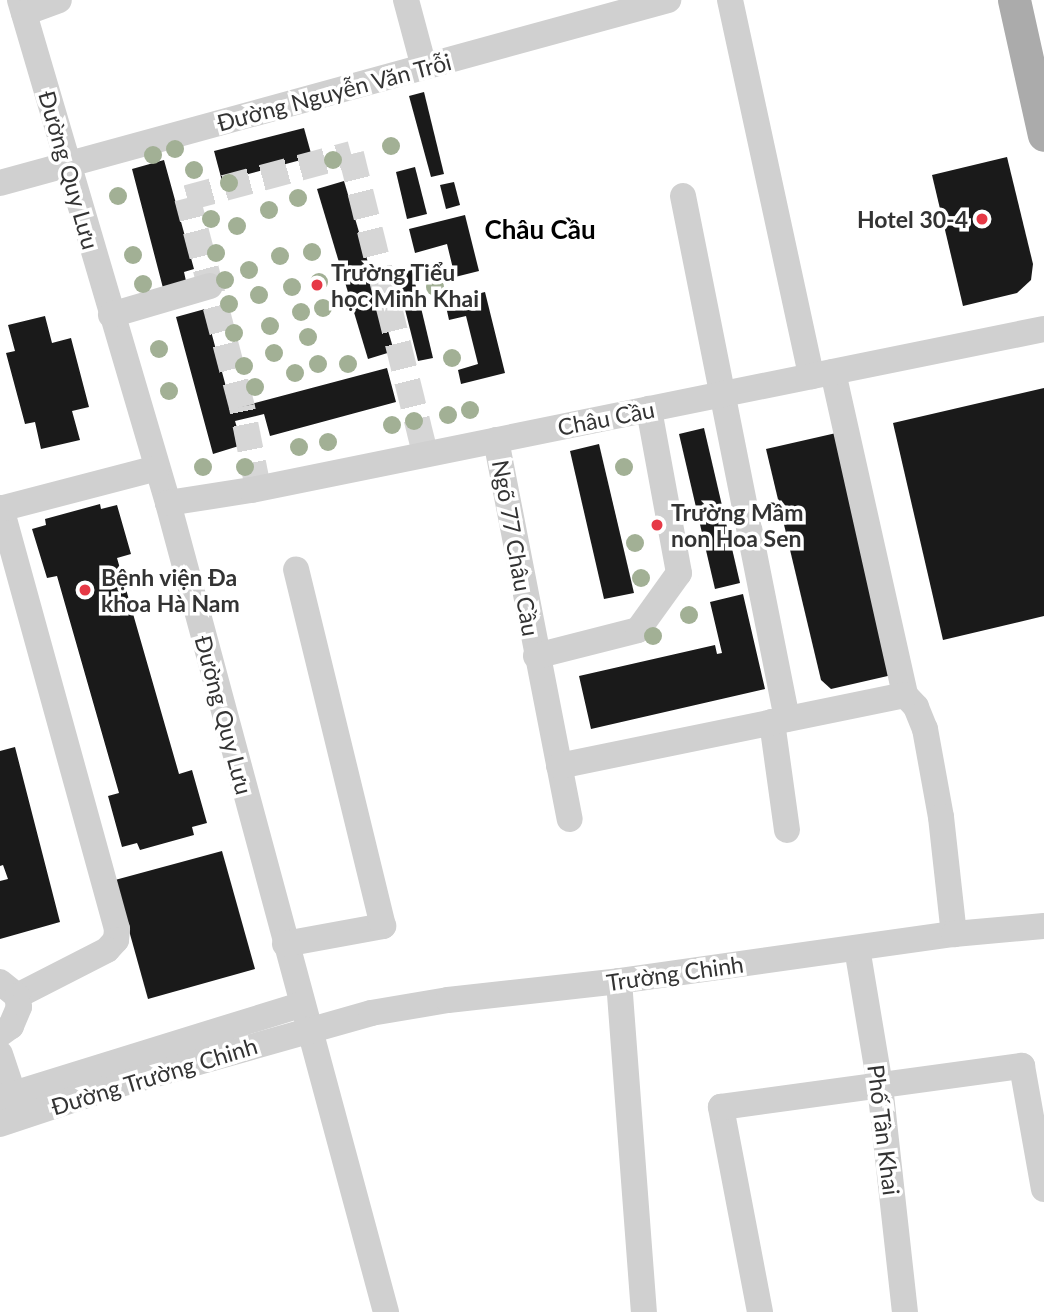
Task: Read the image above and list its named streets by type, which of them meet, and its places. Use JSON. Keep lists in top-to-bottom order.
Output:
{
  "streets": {
    "street": [
      "Đường Nguyễn Văn Trỗi",
      "Đường Quy Lưu",
      "Châu Cầu",
      "Ngõ 77 Châu Cầu",
      "Trường Chinh",
      "Đường Trường Chinh",
      "Phố Tân Khai"
    ]
  },
  "crossings": [
    ["Đường Nguyễn Văn Trỗi", "Đường Quy Lưu"],
    ["Đường Quy Lưu", "Châu Cầu"],
    ["Đường Quy Lưu", "Trường Chinh"],
    ["Đường Quy Lưu", "Đường Trường Chinh"],
    ["Châu Cầu", "Ngõ 77 Châu Cầu"],
    ["Trường Chinh", "Đường Trường Chinh"],
    ["Trường Chinh", "Phố Tân Khai"]
  ],
  "districts": ["Châu Cầu"],
  "places": [
    "Hotel 30-4",
    "Trường Tiểu học Minh Khai",
    "Trường Mầm non Hoa Sen",
    "Bệnh viện Đa khoa Hà Nam"
  ]
}
